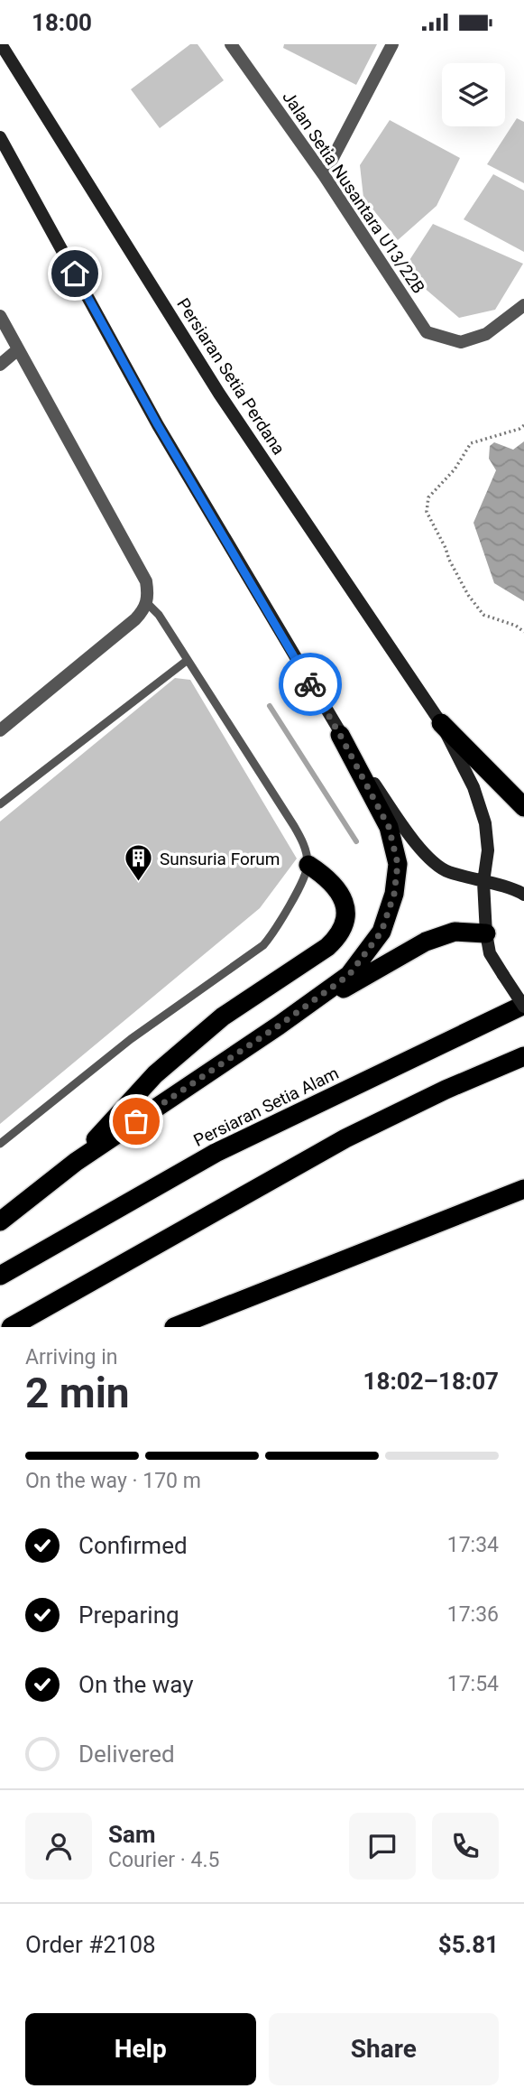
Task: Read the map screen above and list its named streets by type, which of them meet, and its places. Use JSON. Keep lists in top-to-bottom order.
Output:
{
  "streets": {
    "highway": ["Persiaran Setia Alam"],
    "main road": ["Persiaran Setia Perdana"],
    "street": ["Jalan Setia Nusantara U13/22B"]
  },
  "crossings": [
    ["Persiaran Setia Perdana", "Persiaran Setia Alam"]
  ],
  "places": {
    "building": ["Sunsuria Forum"]
  },
  "page": {
    "status": "18:00",
    "heading": ["2 min", "Arriving in", "18:02–18:07"],
    "panel": [
      "Sam",
      "Courier · 4.5",
      "Order #2108",
      "$5.81"
    ],
    "bar": "On the way · 170 m",
    "list": [
      ["Confirmed", "17:34"],
      ["Preparing", "17:36"],
      ["On the way", "17:54"],
      "Delivered"
    ],
    "buttons": ["Help", "Share"]
  }
}
